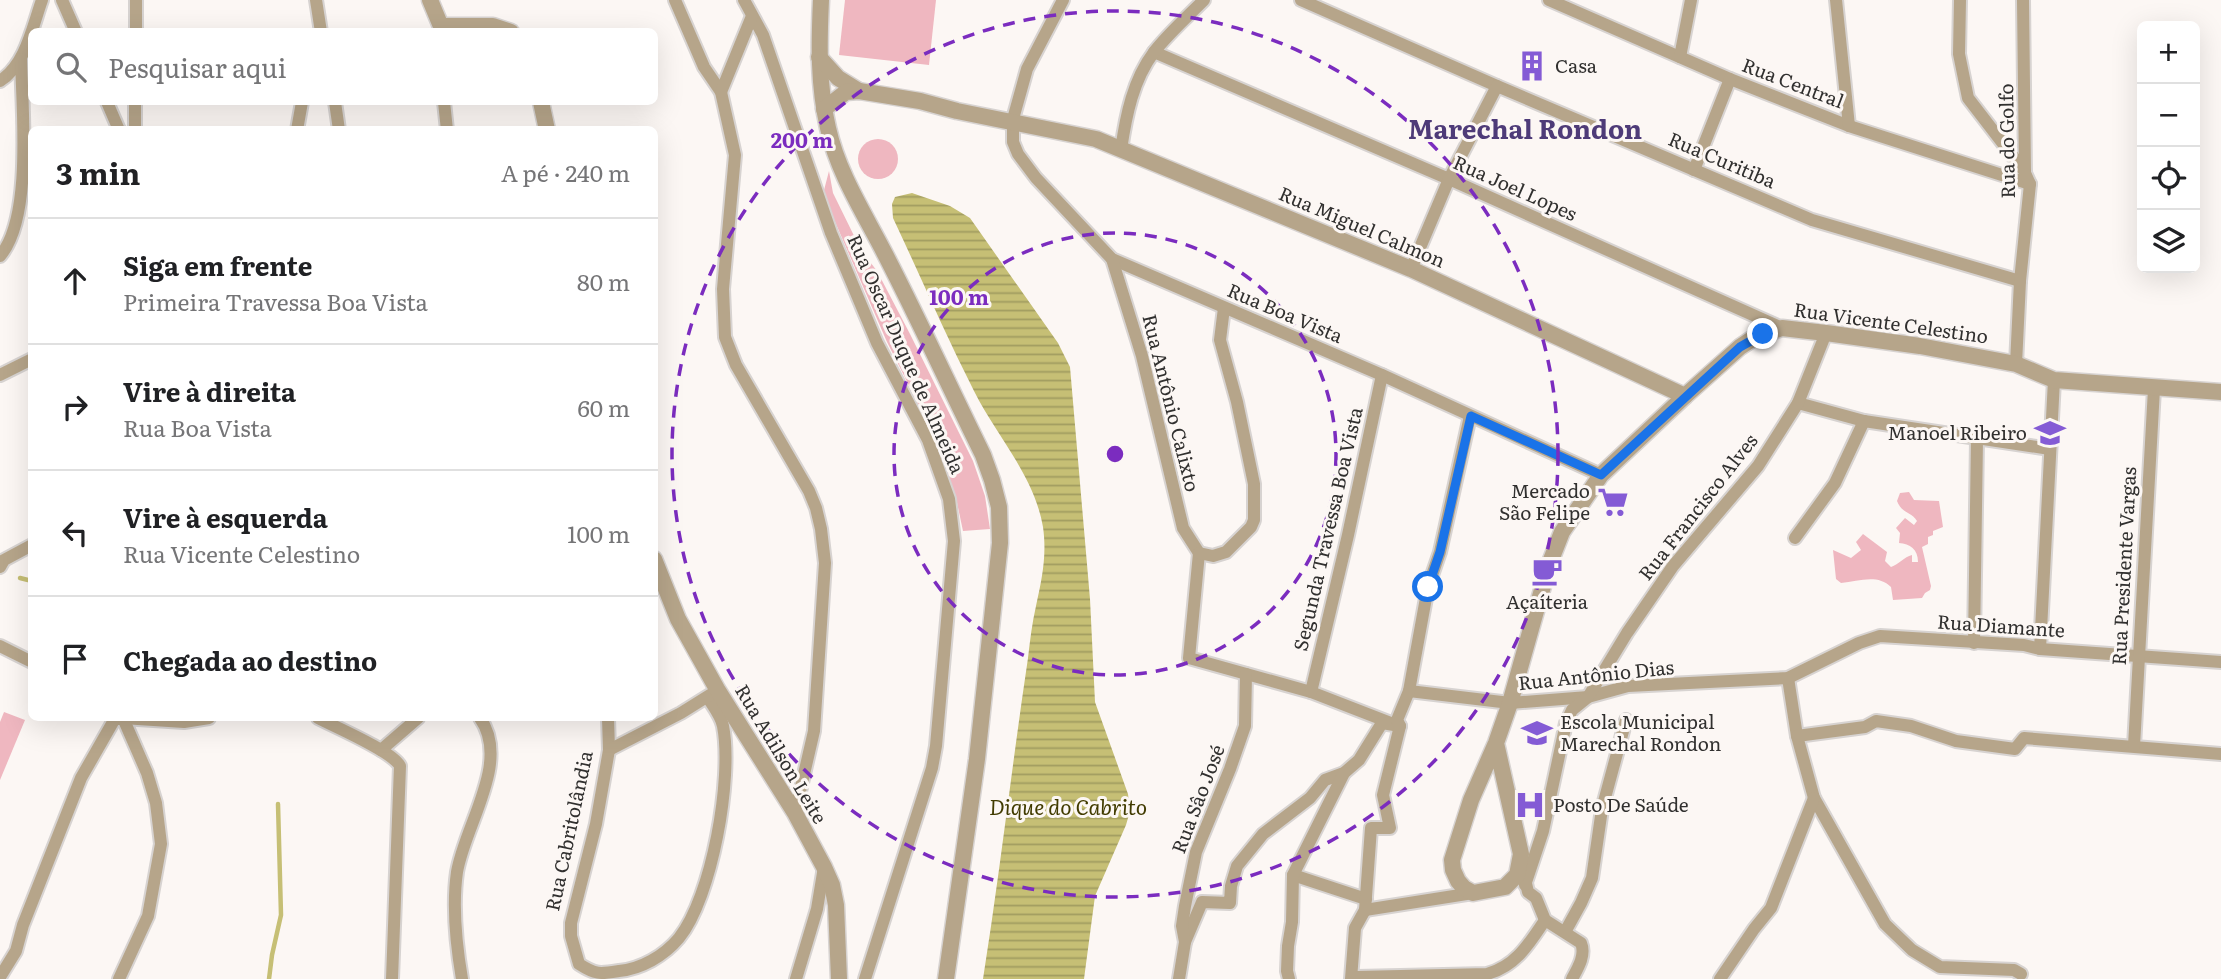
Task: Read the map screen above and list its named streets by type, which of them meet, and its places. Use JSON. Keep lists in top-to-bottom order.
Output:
{
  "streets": {
    "street": [
      "Rua Central",
      "Rua do Golfo",
      "Rua Curitiba",
      "Rua Joel Lopes",
      "Rua Miguel Calmon",
      "Rua Boa Vista",
      "Rua Vicente Celestino",
      "Rua Oscar Duque de Almeida",
      "Rua Antônio Calixto",
      "Rua Francisco Alves",
      "Segunda Travessa Boa Vista",
      "Rua Presidente Vargas",
      "Rua Diamante",
      "Rua Antônio Dias",
      "Rua Adilson Leite",
      "Rua Sâo José",
      "Rua Cabritolândia"
    ]
  },
  "crossings": [
    ["Rua Central", "Rua do Golfo"],
    ["Rua do Golfo", "Rua Curitiba"],
    ["Rua do Golfo", "Rua Vicente Celestino"],
    ["Rua Joel Lopes", "Rua Vicente Celestino"],
    ["Rua Miguel Calmon", "Rua Boa Vista"],
    ["Rua Miguel Calmon", "Rua Vicente Celestino"],
    ["Rua Boa Vista", "Rua Vicente Celestino"],
    ["Rua Boa Vista", "Rua Antônio Calixto"],
    ["Rua Boa Vista", "Segunda Travessa Boa Vista"],
    ["Rua Vicente Celestino", "Rua Francisco Alves"],
    ["Rua Vicente Celestino", "Rua Presidente Vargas"],
    ["Rua Vicente Celestino", "Rua Antônio Dias"],
    ["Rua Francisco Alves", "Rua Antônio Dias"],
    ["Rua Presidente Vargas", "Rua Diamante"],
    ["Rua Diamante", "Rua Antônio Dias"],
    ["Rua Adilson Leite", "Rua Cabritolândia"]
  ],
  "districts": ["Marechal Rondon"],
  "water": ["Dique do Cabrito"],
  "places": {
    "building": ["Casa"],
    "school or university": ["Manoel Ribeiro", "Escola Municipal Marechal Rondon"],
    "supermarket": ["Mercado São Felipe"],
    "cafe": ["Açaíteria"],
    "hospital": ["Posto De Saúde"]
  },
  "page": {
    "map_buttons": ["+", "−"],
    "search": "Pesquisar aqui",
    "heading": ["3 min", "A pé · 240 m"],
    "list": [
      ["Siga em frente", "Primeira Travessa Boa Vista", "80 m"],
      ["Vire à direita", "Rua Boa Vista", "60 m"],
      ["Vire à esquerda", "Rua Vicente Celestino", "100 m"],
      "Chegada ao destino"
    ]
  },
  "rings": ["200 m", "100 m"]
}
